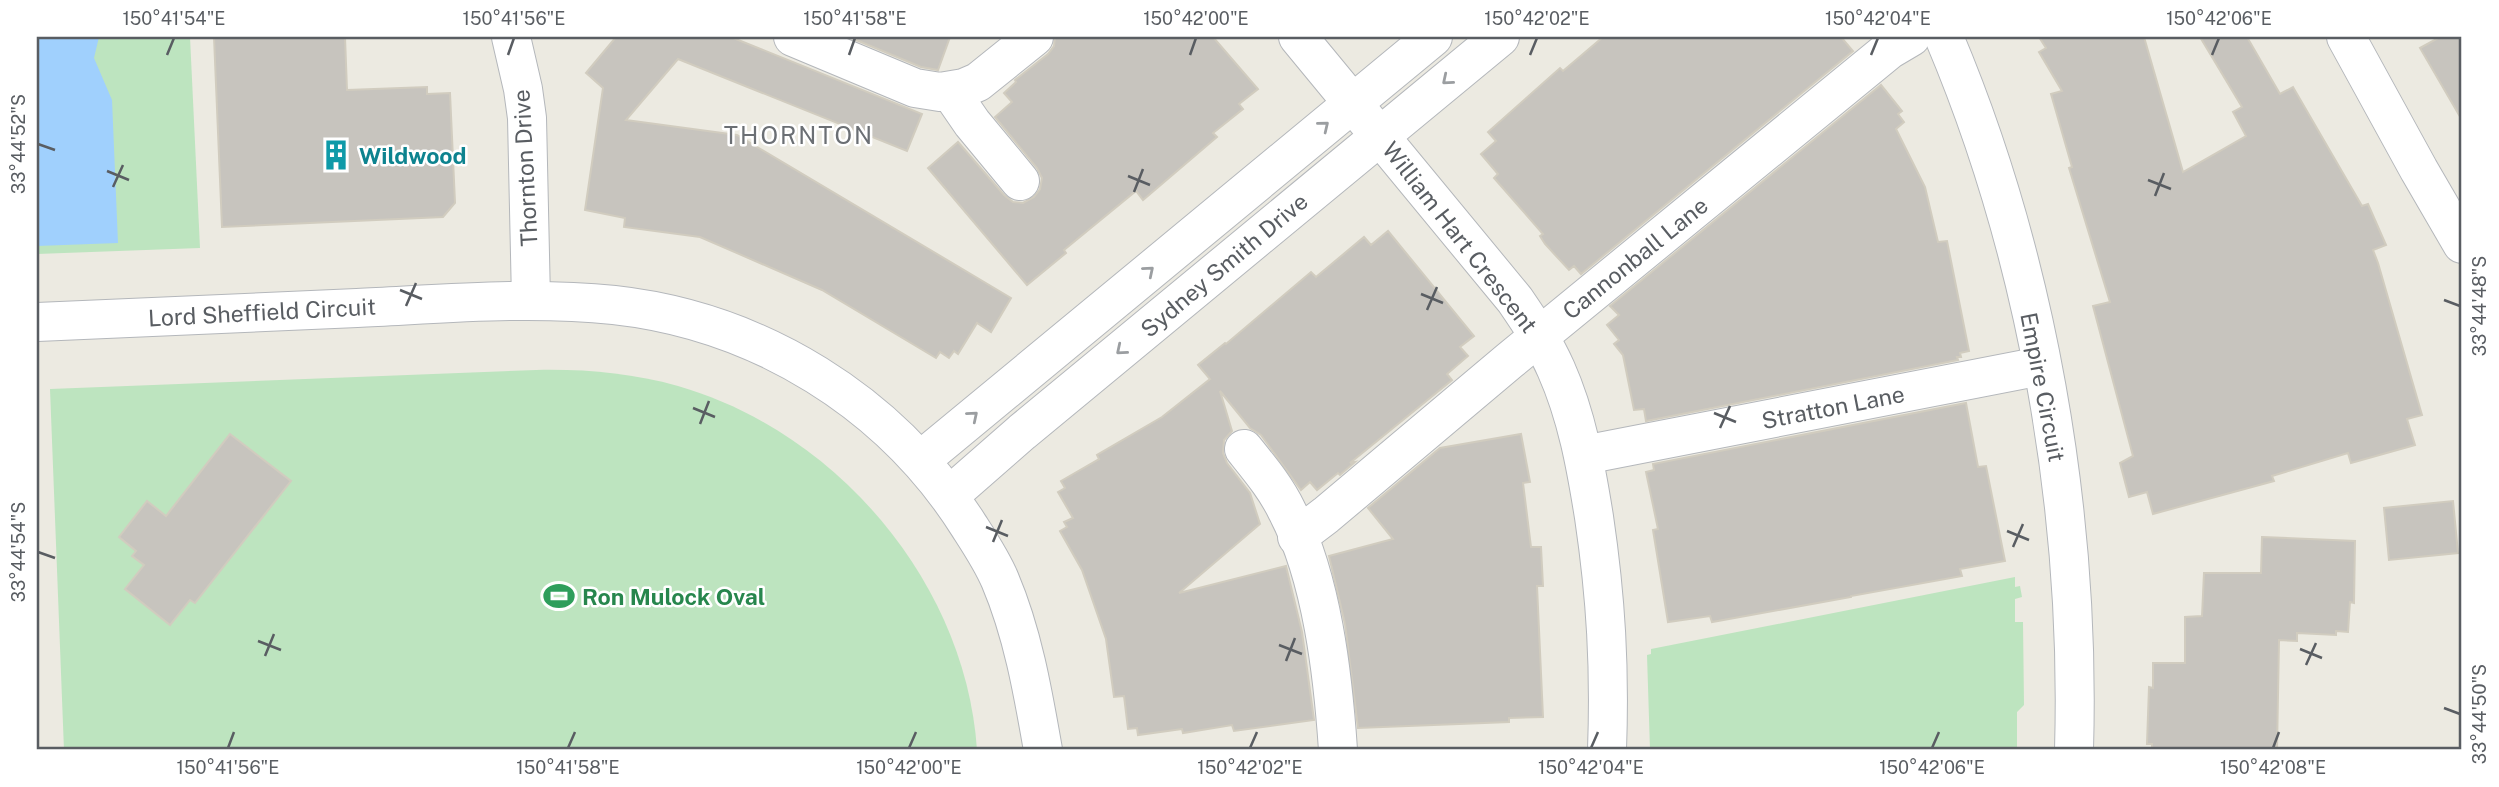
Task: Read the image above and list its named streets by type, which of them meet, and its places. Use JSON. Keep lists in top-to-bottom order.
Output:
{
  "streets": {
    "street": [
      "Thornton Drive",
      "William Hart Crescent",
      "Cannonball Lane",
      "Sydney Smith Drive",
      "Lord Sheffield Circuit",
      "Empire Circuit",
      "Stratton Lane"
    ]
  },
  "crossings": [
    ["Thornton Drive", "Lord Sheffield Circuit"],
    ["William Hart Crescent", "Cannonball Lane"],
    ["William Hart Crescent", "Sydney Smith Drive"],
    ["William Hart Crescent", "Stratton Lane"],
    ["Sydney Smith Drive", "Lord Sheffield Circuit"],
    ["Empire Circuit", "Stratton Lane"]
  ],
  "districts": ["THORNTON"],
  "places": {
    "building": ["Wildwood"],
    "sports": ["Ron Mulock Oval"]
  },
  "coordinates": [
    "150°41'54\"E",
    "150°41'56\"E",
    "150°41'58\"E",
    "150°42'00\"E",
    "150°42'02\"E",
    "150°42'04\"E",
    "150°42'06\"E",
    "33°44'52\"S",
    "33°44'48\"S",
    "33°44'54\"S",
    "33°44'50\"S",
    "150°42'08\"E"
  ]
}
